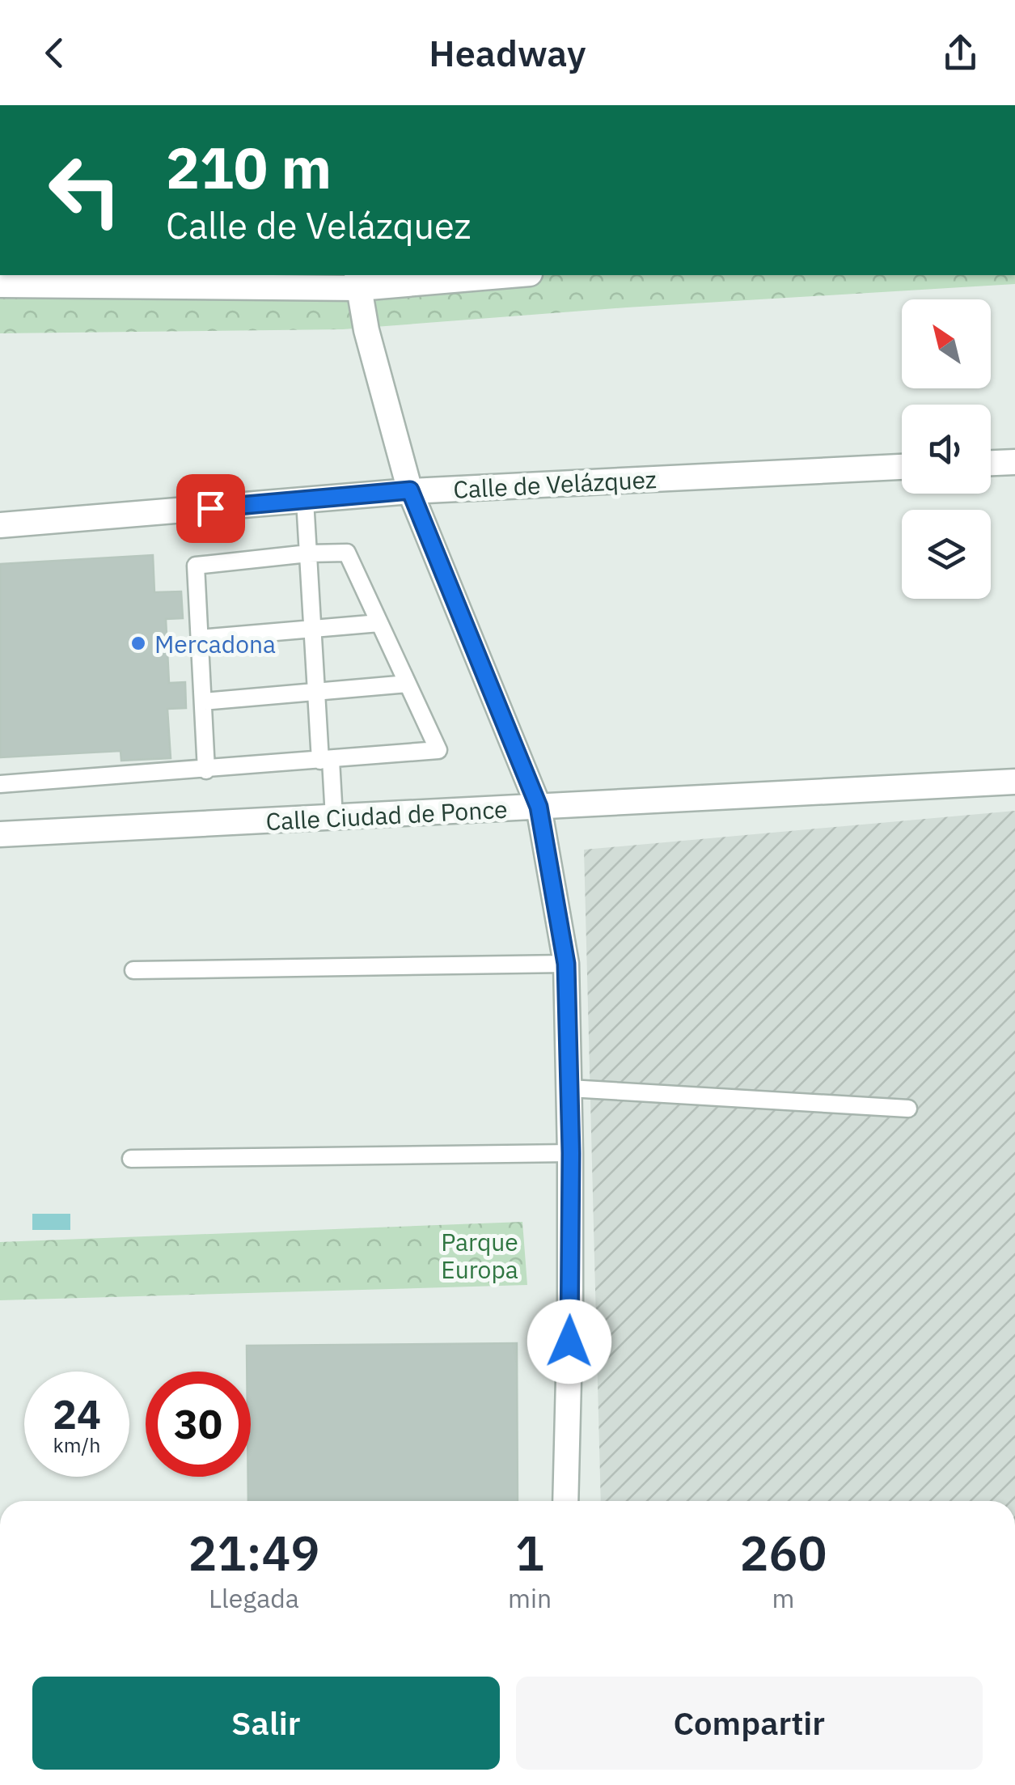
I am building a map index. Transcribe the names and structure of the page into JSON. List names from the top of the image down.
{
  "streets": {
    "street": ["Calle de Velázquez", "Calle Ciudad de Ponce"]
  },
  "parks": ["Parque Europa"],
  "places": ["Mercadona"],
  "north": "top left",
  "page": {
    "header": "Headway",
    "turn": ["210 m", "Calle de Velázquez"],
    "speed": "24 km/h",
    "limit": "30",
    "eta": [
      "21:49",
      "Llegada",
      "1",
      "min",
      "260",
      "m"
    ],
    "buttons": ["Salir", "Compartir"]
  }
}
